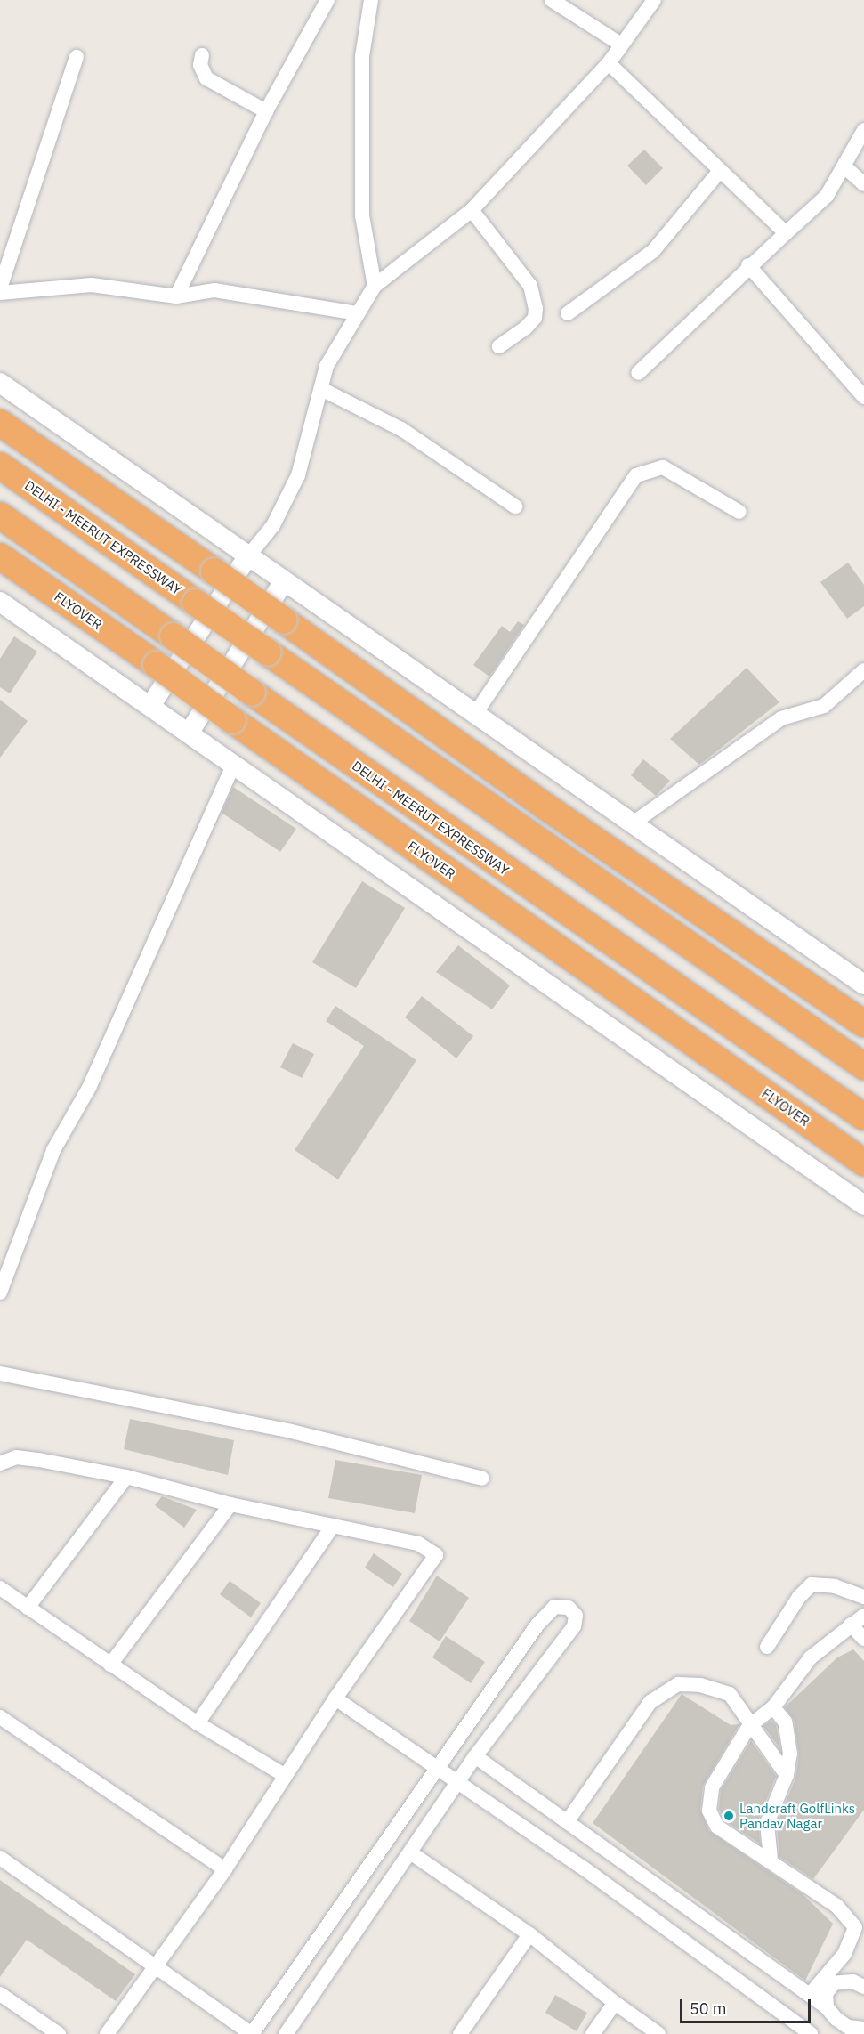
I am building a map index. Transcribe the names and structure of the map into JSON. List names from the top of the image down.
{
  "streets": {
    "highway": ["DELHI - MEERUT EXPRESSWAY", "FLYOVER"]
  },
  "places": ["Landcraft GolfLinks Pandav Nagar"],
  "scale_bar": "50 m"
}
